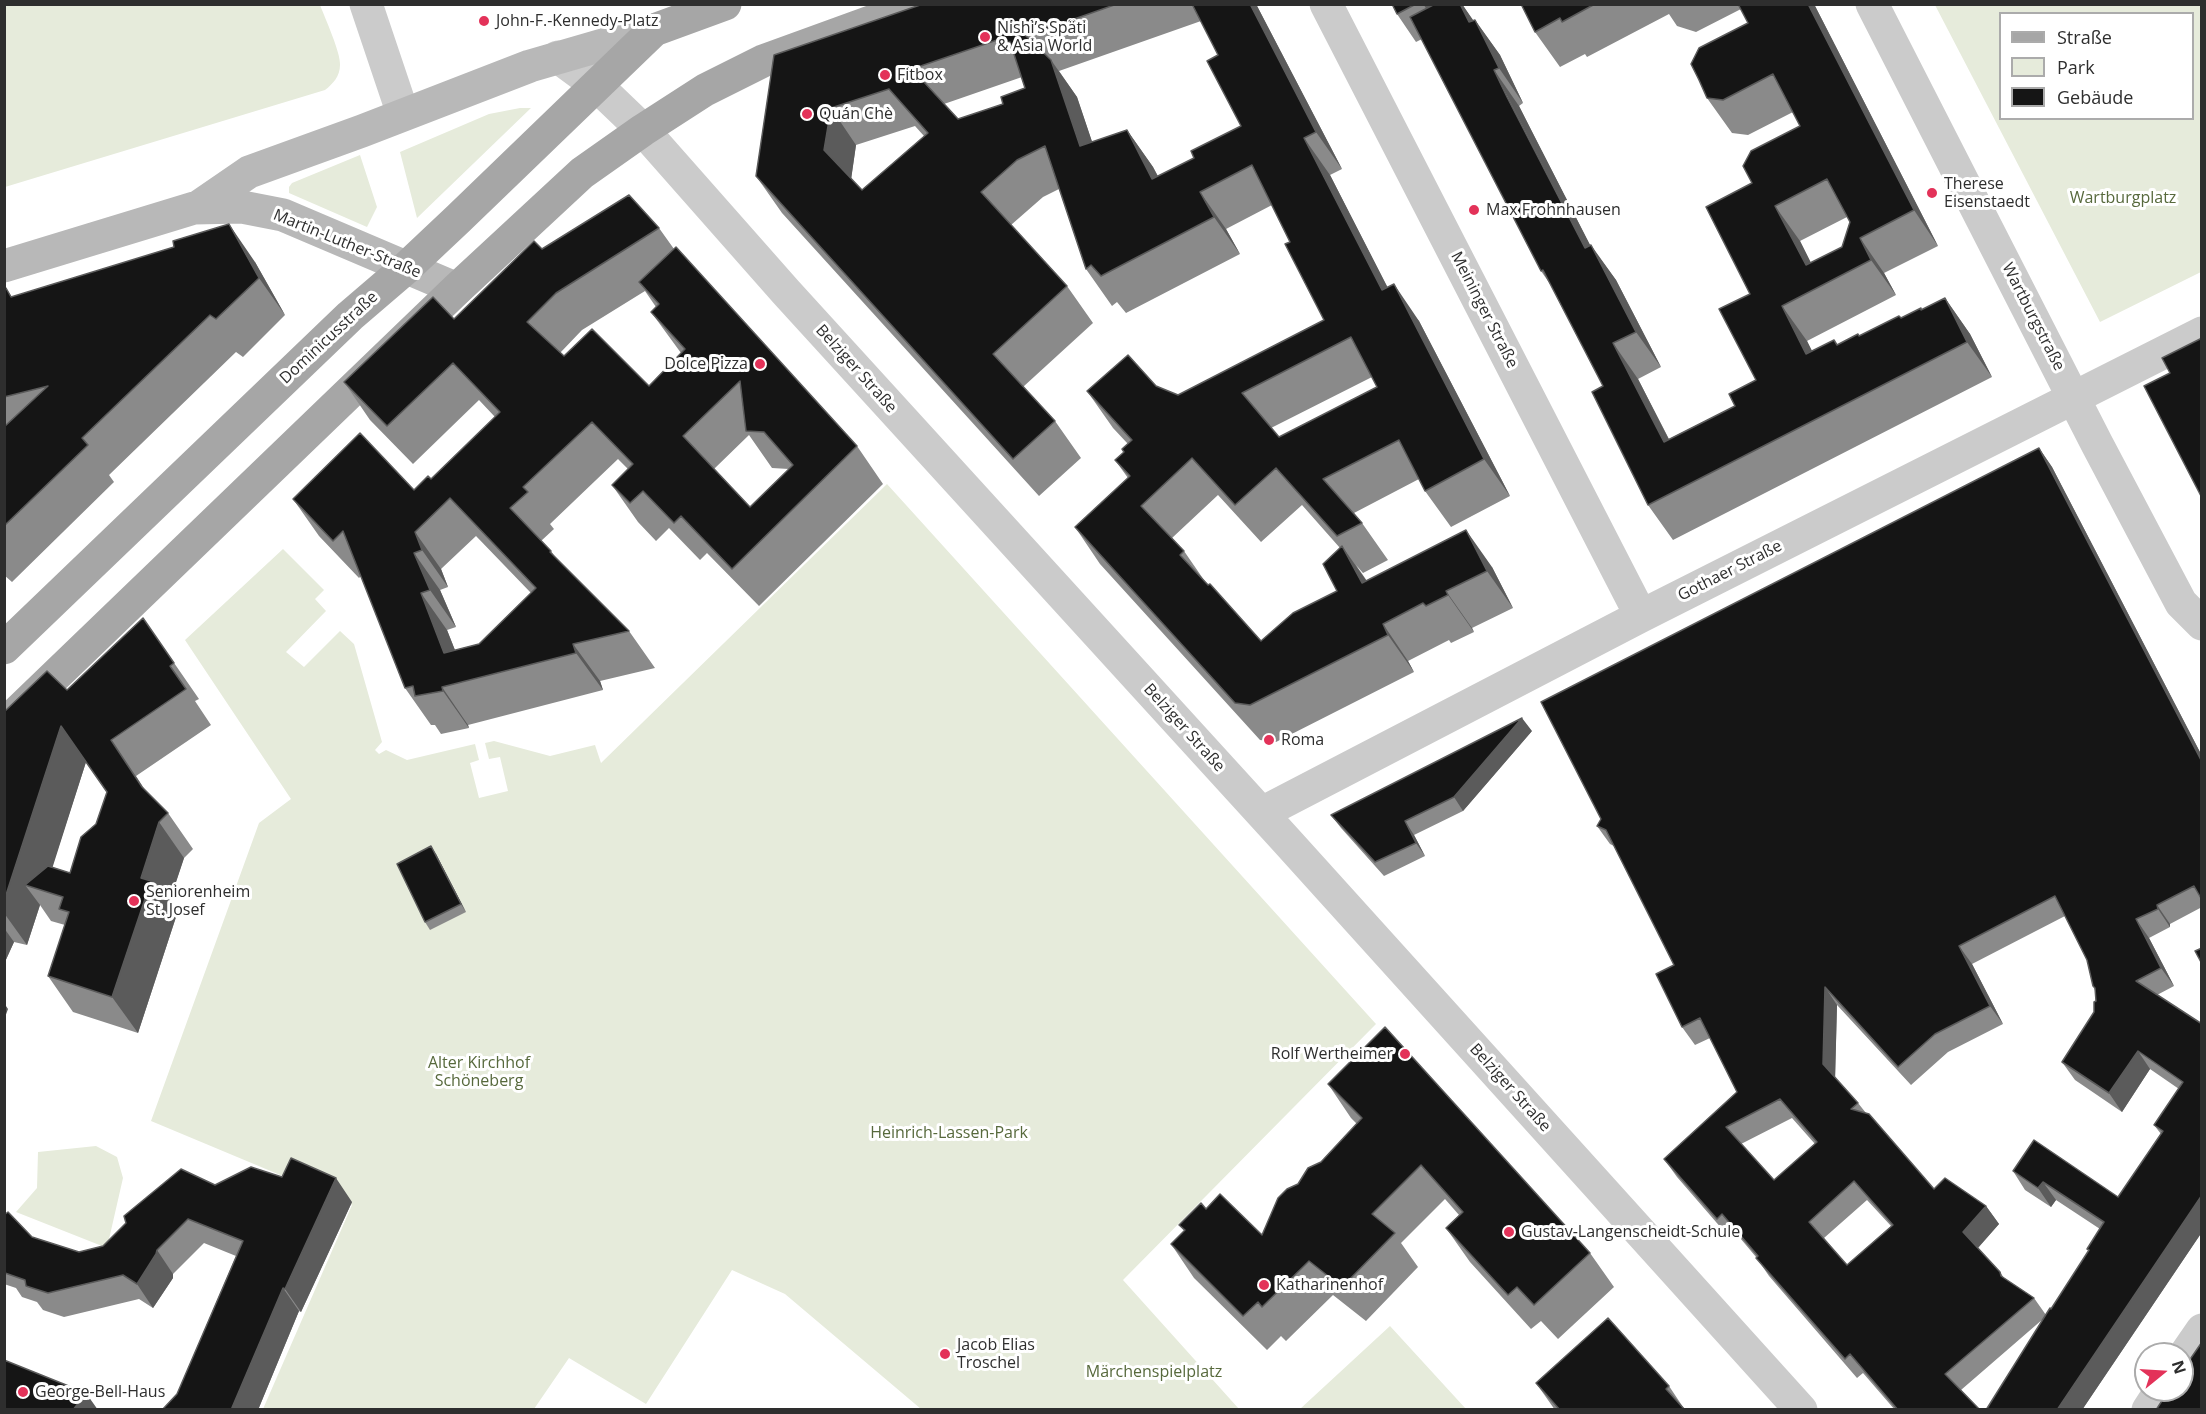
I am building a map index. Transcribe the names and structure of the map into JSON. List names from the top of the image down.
{
  "streets": {
    "main road": ["Dominicusstraße"],
    "street": [
      "Martin-Luther-Straße",
      "Meininger Straße",
      "Wartburgstraße",
      "Belziger Straße",
      "Gothaer Straße"
    ]
  },
  "crossings": [
    ["Martin-Luther-Straße", "Dominicusstraße"],
    ["Meininger Straße", "Gothaer Straße"],
    ["Wartburgstraße", "Gothaer Straße"],
    ["Dominicusstraße", "Belziger Straße"],
    ["Belziger Straße", "Gothaer Straße"]
  ],
  "parks": [
    "Wartburgplatz",
    "Alter Kirchhof Schöneberg",
    "Heinrich-Lassen-Park",
    "Märchenspielplatz"
  ],
  "places": [
    "John-F.-Kennedy-Platz",
    "Nishi’s Späti & Asia World",
    "Fitbox",
    "Quán Chè",
    "Therese Eisenstaedt",
    "Max Frohnhausen",
    "Dolce Pizza",
    "Roma",
    "Seniorenheim St. Josef",
    "Rolf Wertheimer",
    "Gustav-Langenscheidt-Schule",
    "Katharinenhof",
    "Jacob Elias Troschel",
    "George-Bell-Haus"
  ],
  "legend": ["Straße", "Park", "Gebäude"],
  "north": "right"
}
